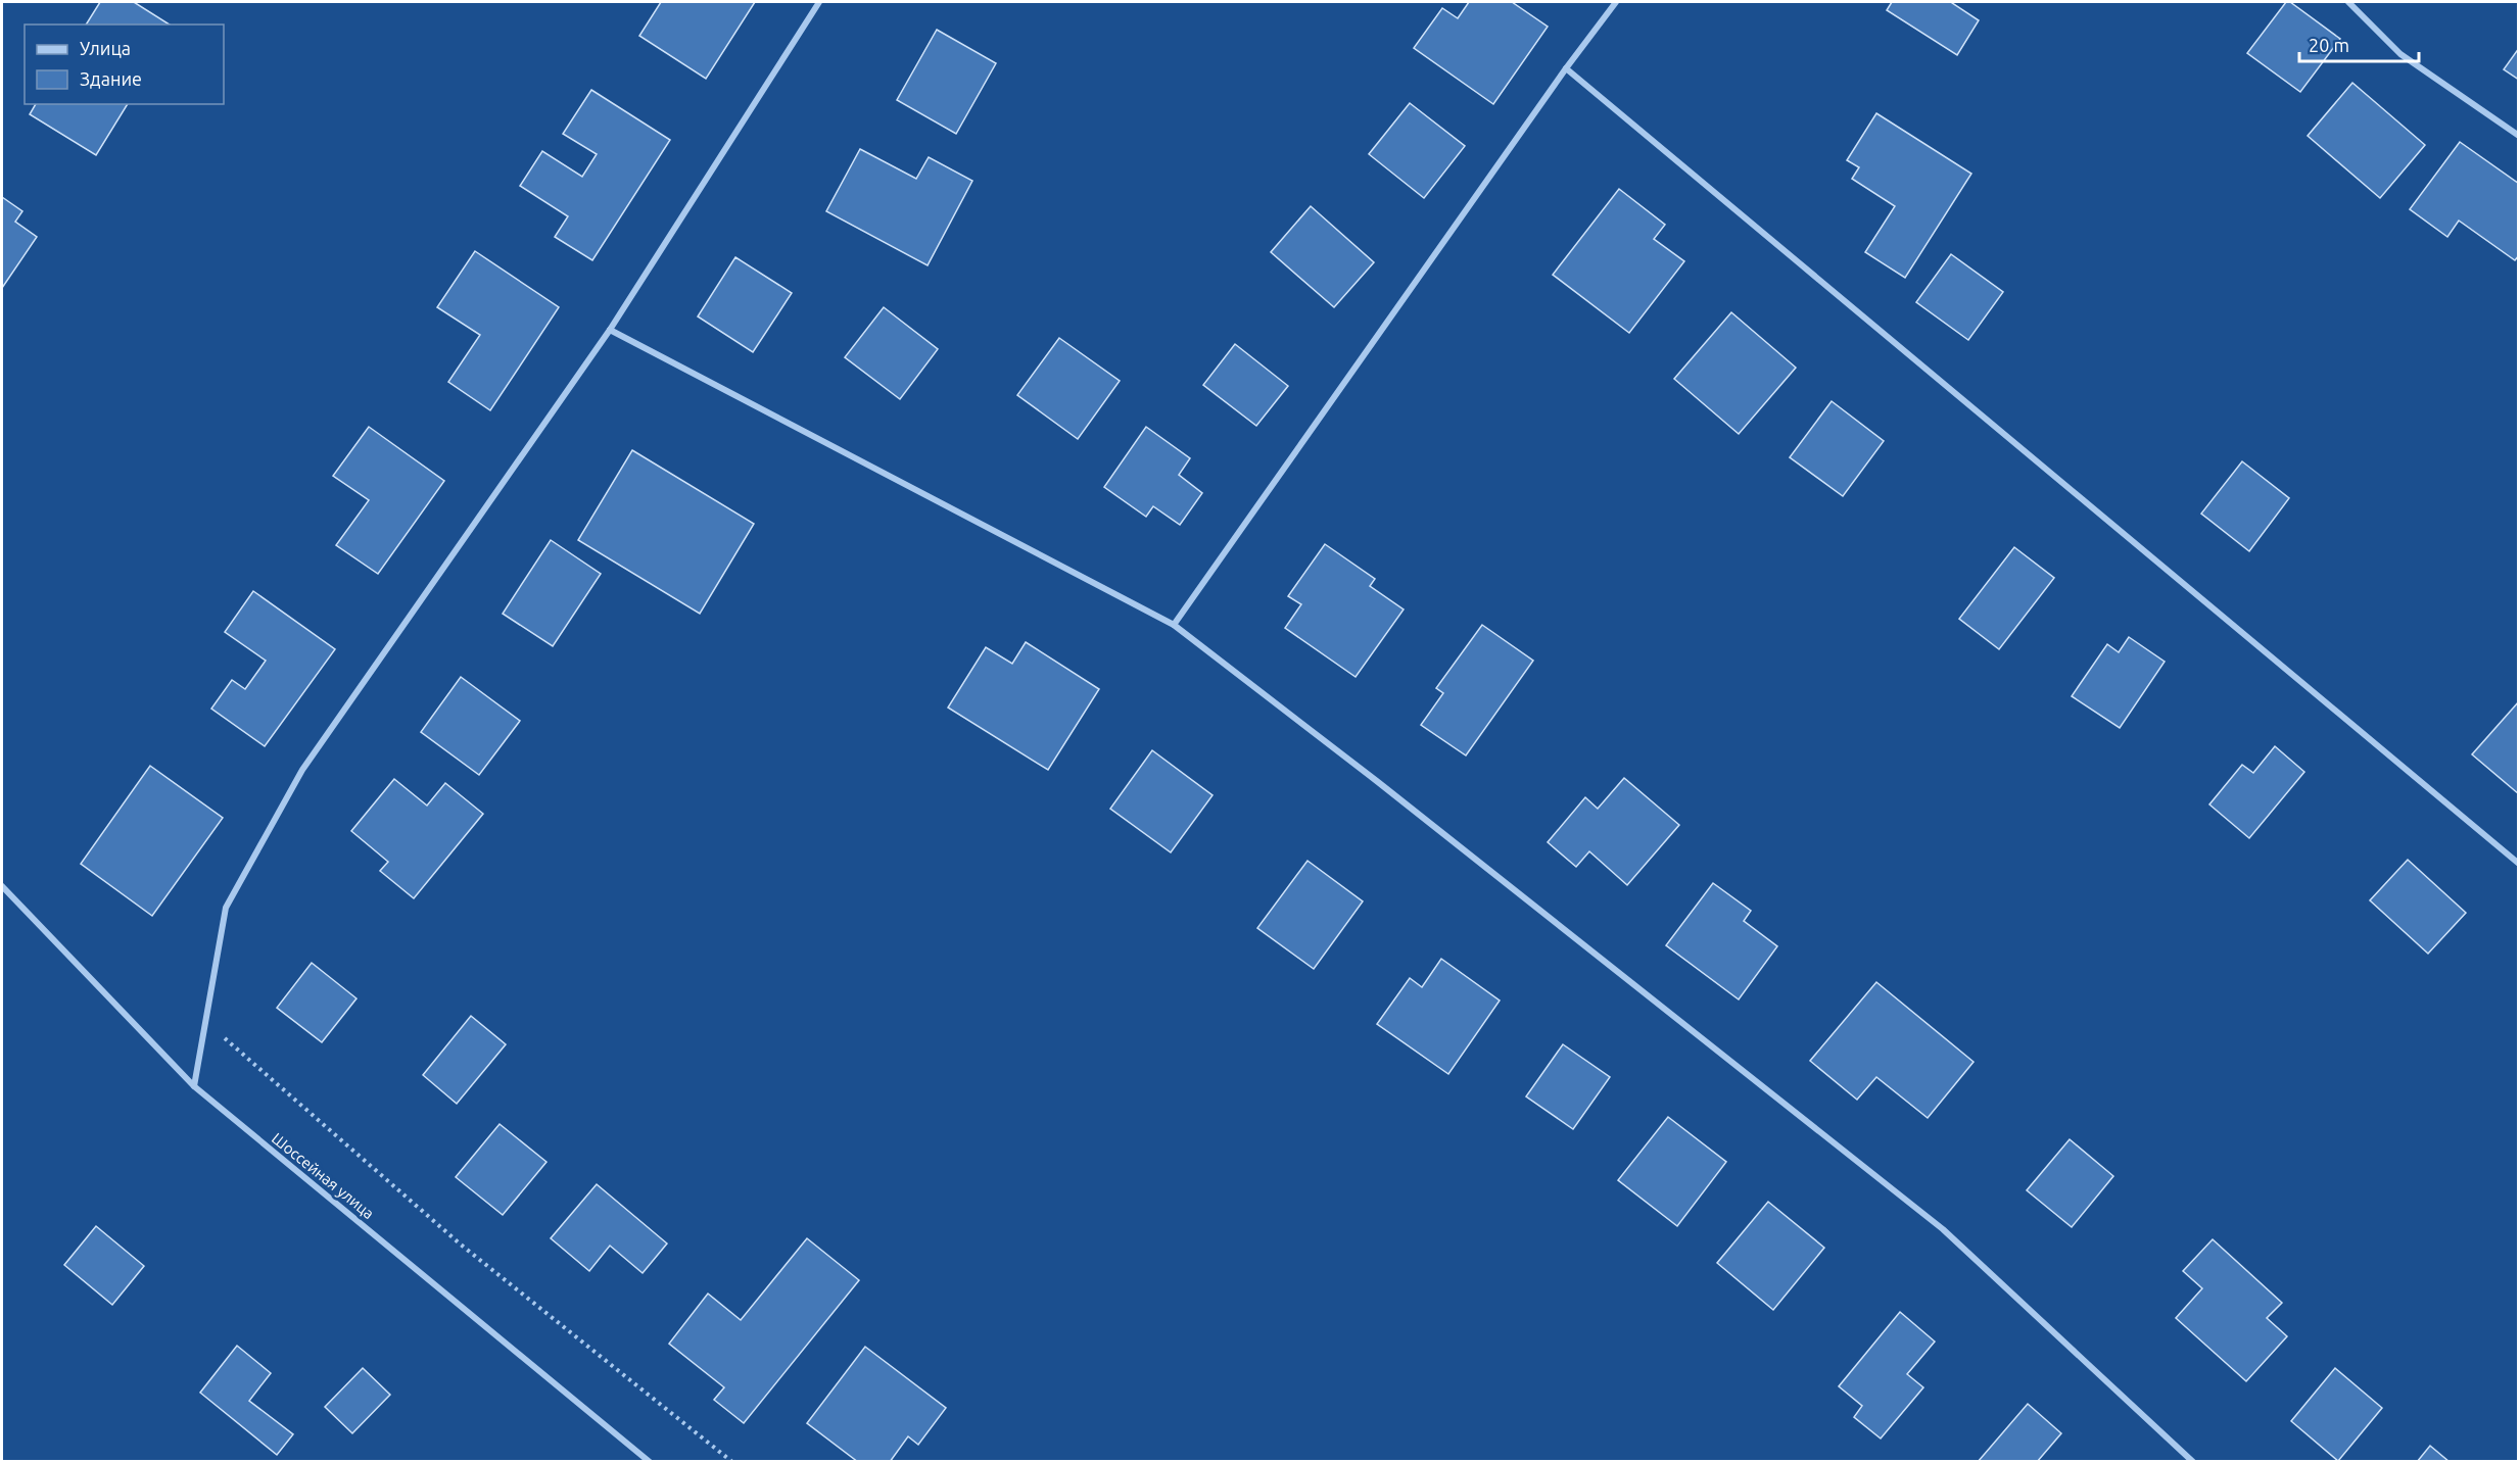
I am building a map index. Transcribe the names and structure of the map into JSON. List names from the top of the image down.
{
  "streets": {
    "street": ["Шоссейная улица"]
  },
  "legend": ["Улица", "Здание"],
  "scale_bar": "20 m"
}
